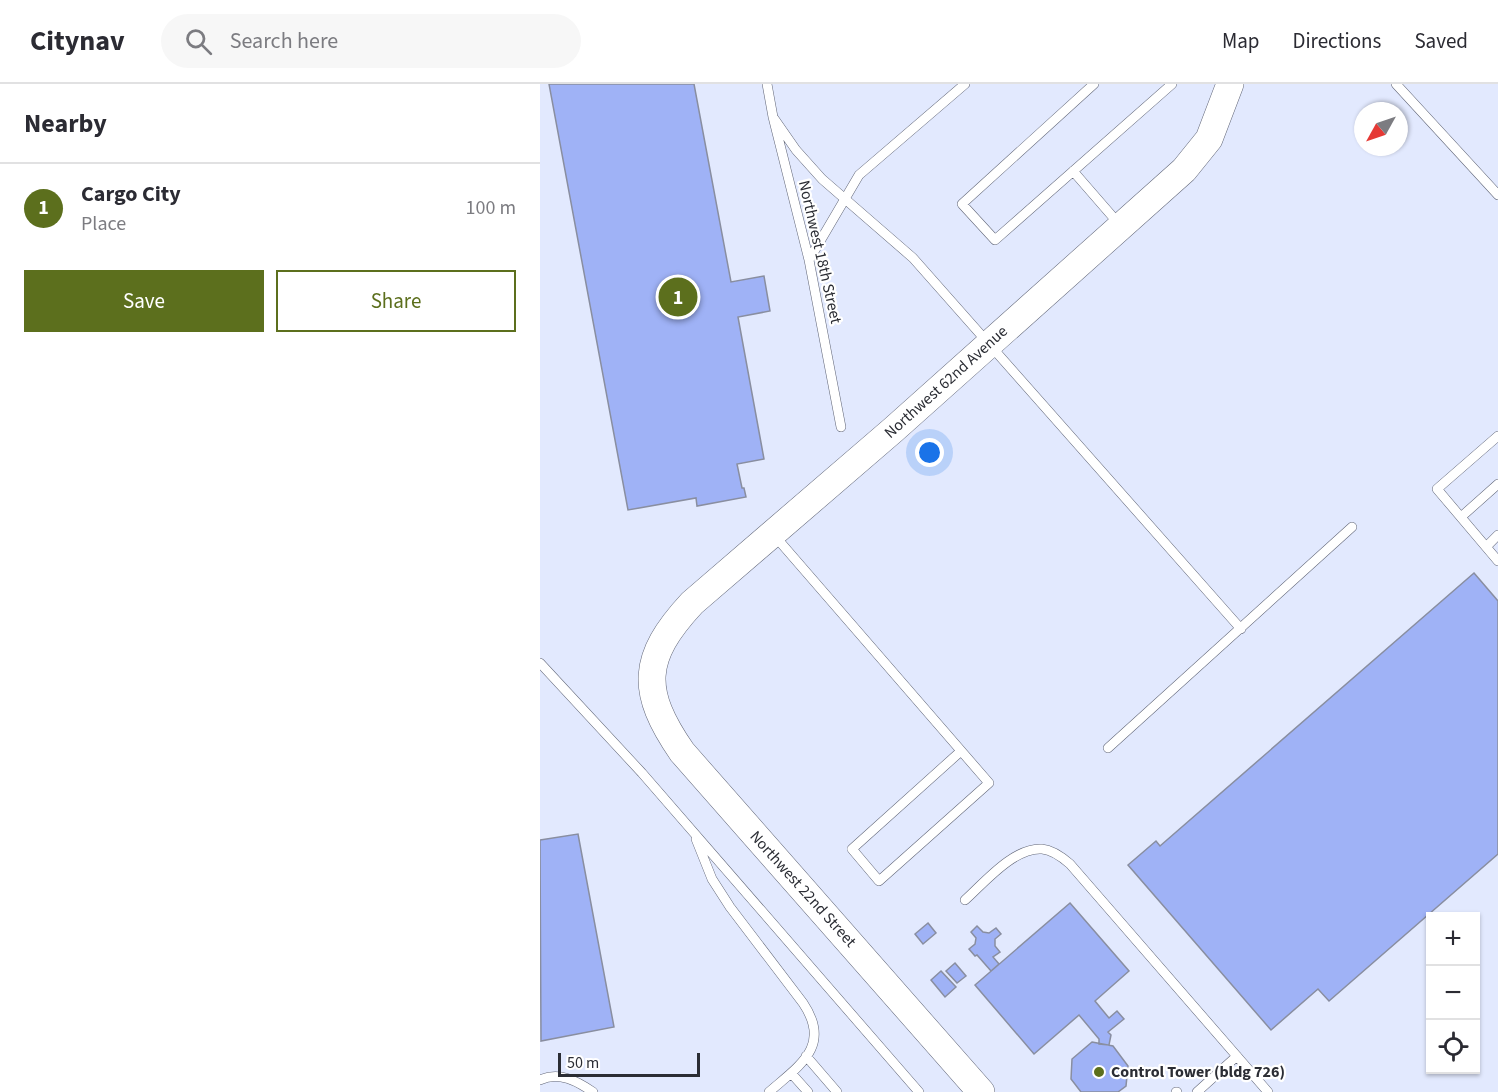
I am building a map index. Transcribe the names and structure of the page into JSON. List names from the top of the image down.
{
  "streets": {
    "street": ["Northwest 62nd Avenue", "Northwest 22nd Street"],
    "lane": ["Northwest 18th Street"]
  },
  "crossings": [
    ["Northwest 62nd Avenue", "Northwest 22nd Street"]
  ],
  "places": ["Control Tower (bldg 726)"],
  "scale_bar": "50 m",
  "north": "bottom left",
  "page": {
    "header": "Citynav",
    "search": "Search here",
    "nav": ["Map", "Directions", "Saved"],
    "heading": "Nearby",
    "list": [
      {
        "mark": "1",
        "name": "Cargo City",
        "note": "Place",
        "value": "100 m"
      }
    ],
    "buttons": ["Save", "Share"],
    "pins": "1",
    "map_buttons": ["+", "−"],
    "scale": "50 m"
  }
}
